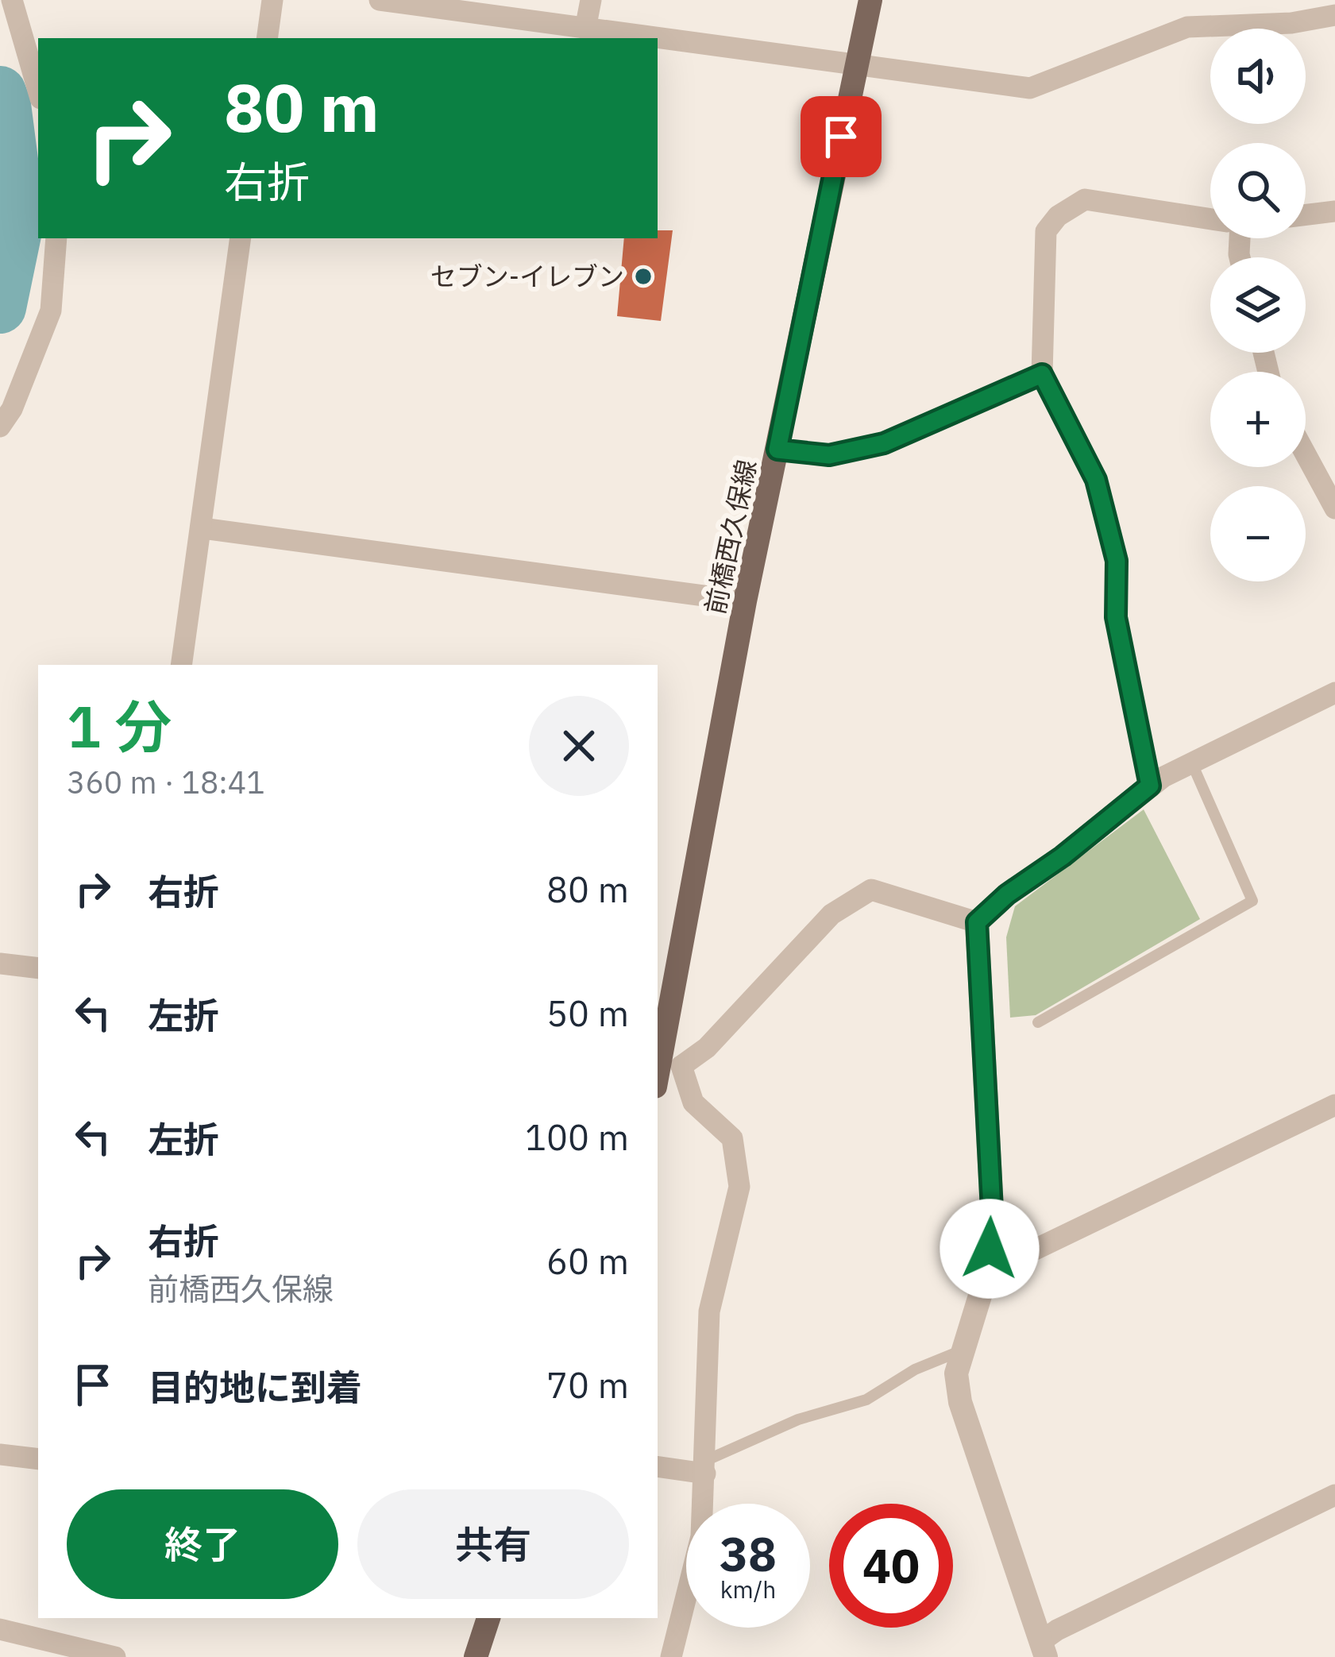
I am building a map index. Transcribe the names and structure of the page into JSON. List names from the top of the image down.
{
  "streets": {
    "main road": ["前橋西久保線"]
  },
  "places": ["セブン-イレブン"],
  "page": {
    "map_buttons": ["+", "−"],
    "turn": ["80 m", "右折"],
    "heading": ["1 分", "360 m · 18:41"],
    "list": [
      {
        "name": "右折",
        "value": "80 m"
      },
      {
        "name": "左折",
        "value": "50 m"
      },
      {
        "name": "左折",
        "value": "100 m"
      },
      {
        "name": "右折",
        "note": "前橋西久保線",
        "value": "60 m"
      },
      {
        "name": "目的地に到着",
        "value": "70 m"
      }
    ],
    "buttons": ["終了", "共有"],
    "speed": "38 km/h",
    "limit": "40"
  }
}
